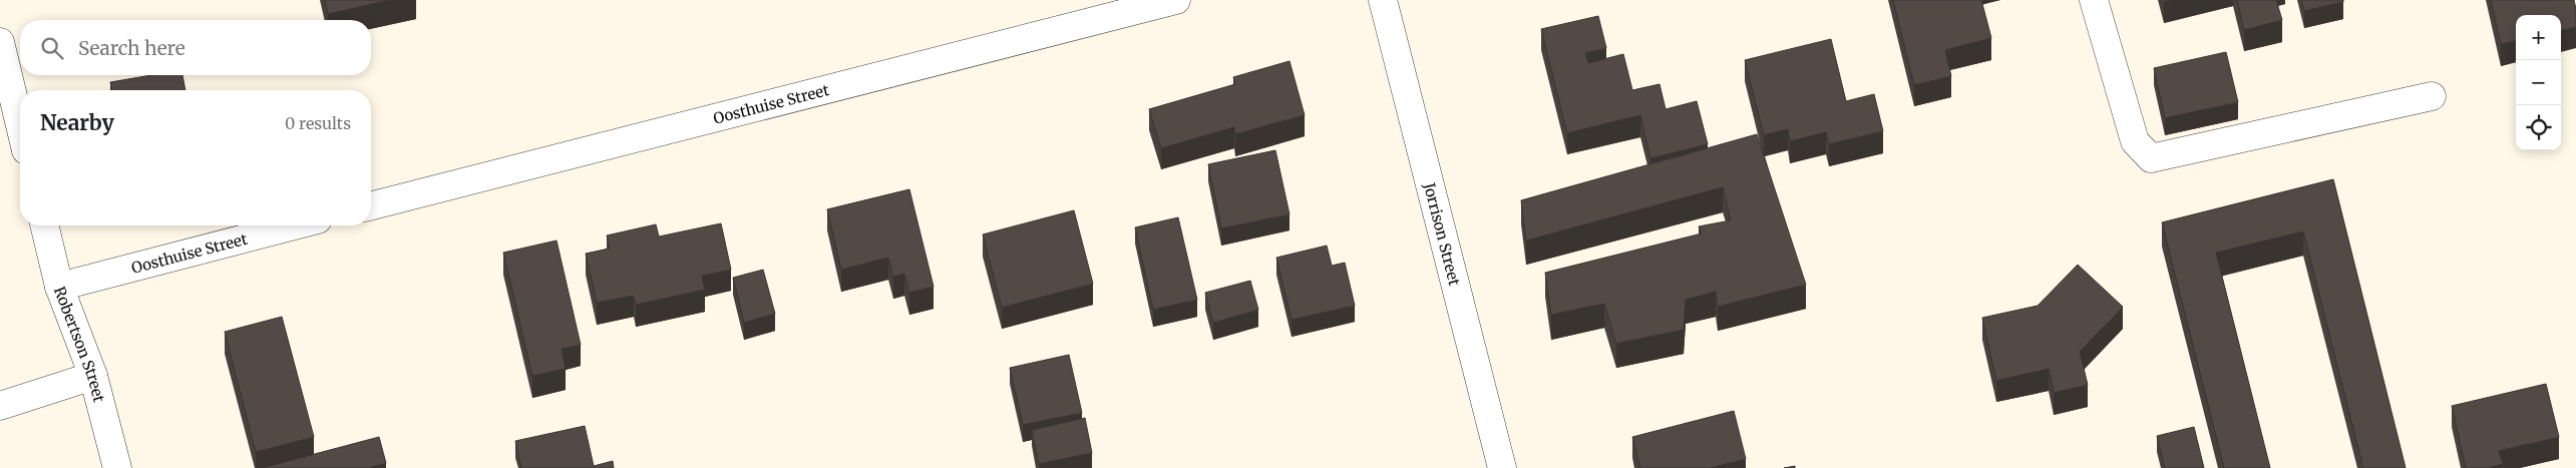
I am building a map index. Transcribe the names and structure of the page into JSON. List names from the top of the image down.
{
  "streets": {
    "street": ["Oosthuise Street", "Jorrison Street", "Robertson Street"]
  },
  "crossings": [
    ["Oosthuise Street", "Robertson Street"]
  ],
  "page": {
    "map_buttons": ["+", "−"],
    "search": "Search here",
    "heading": ["Nearby", "0 results"]
  }
}
